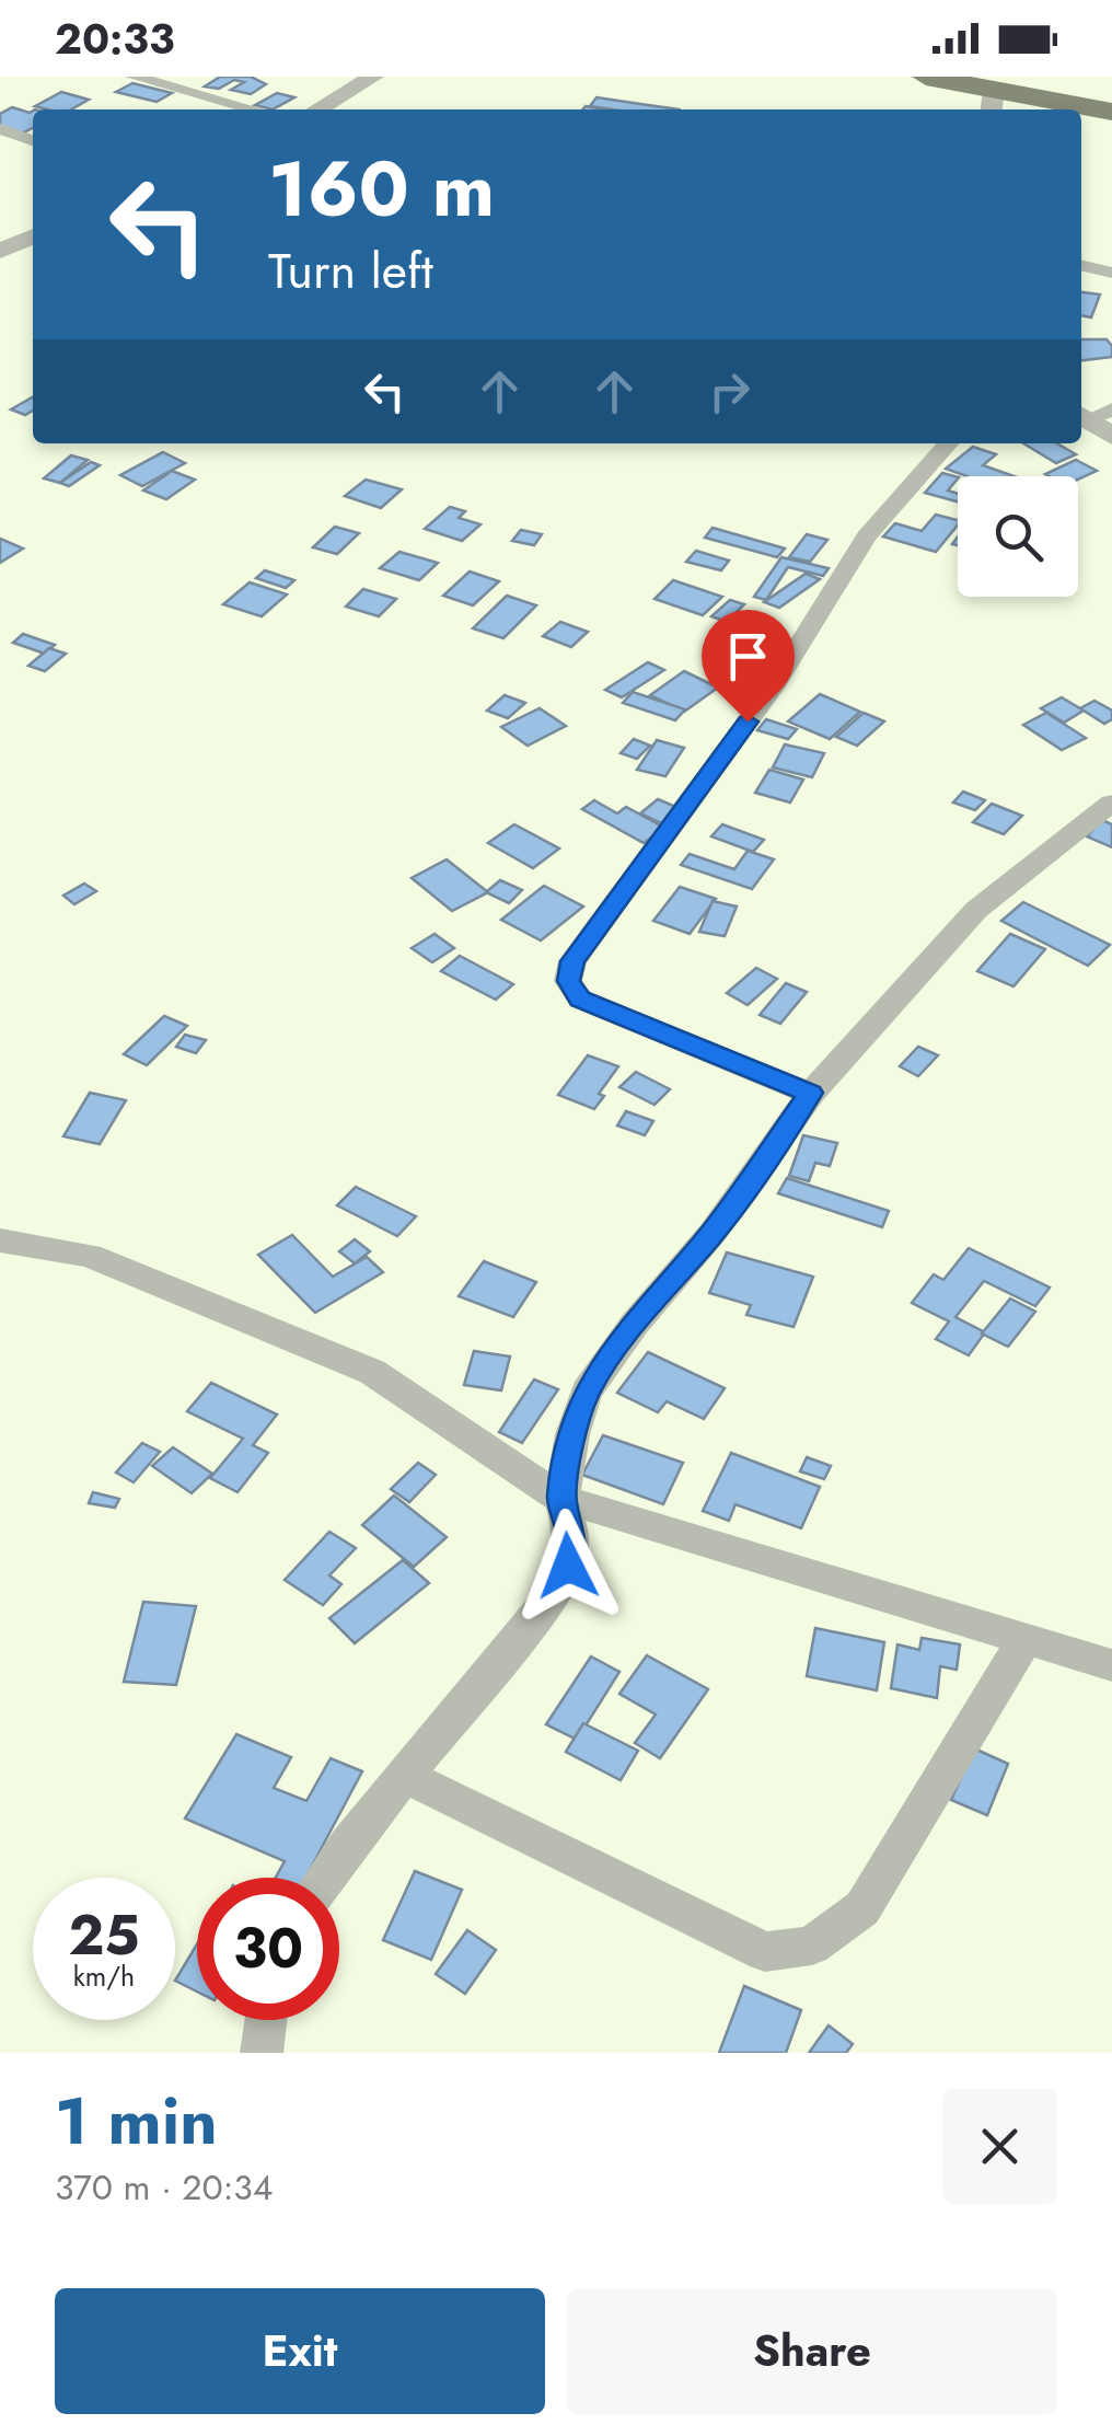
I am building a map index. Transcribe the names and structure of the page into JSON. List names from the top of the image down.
{
  "page": {
    "status": "20:33",
    "turn": ["160 m", "Turn left"],
    "speed": "25 km/h",
    "limit": "30",
    "heading": ["1 min", "370 m · 20:34"],
    "buttons": ["Exit", "Share"]
  }
}
